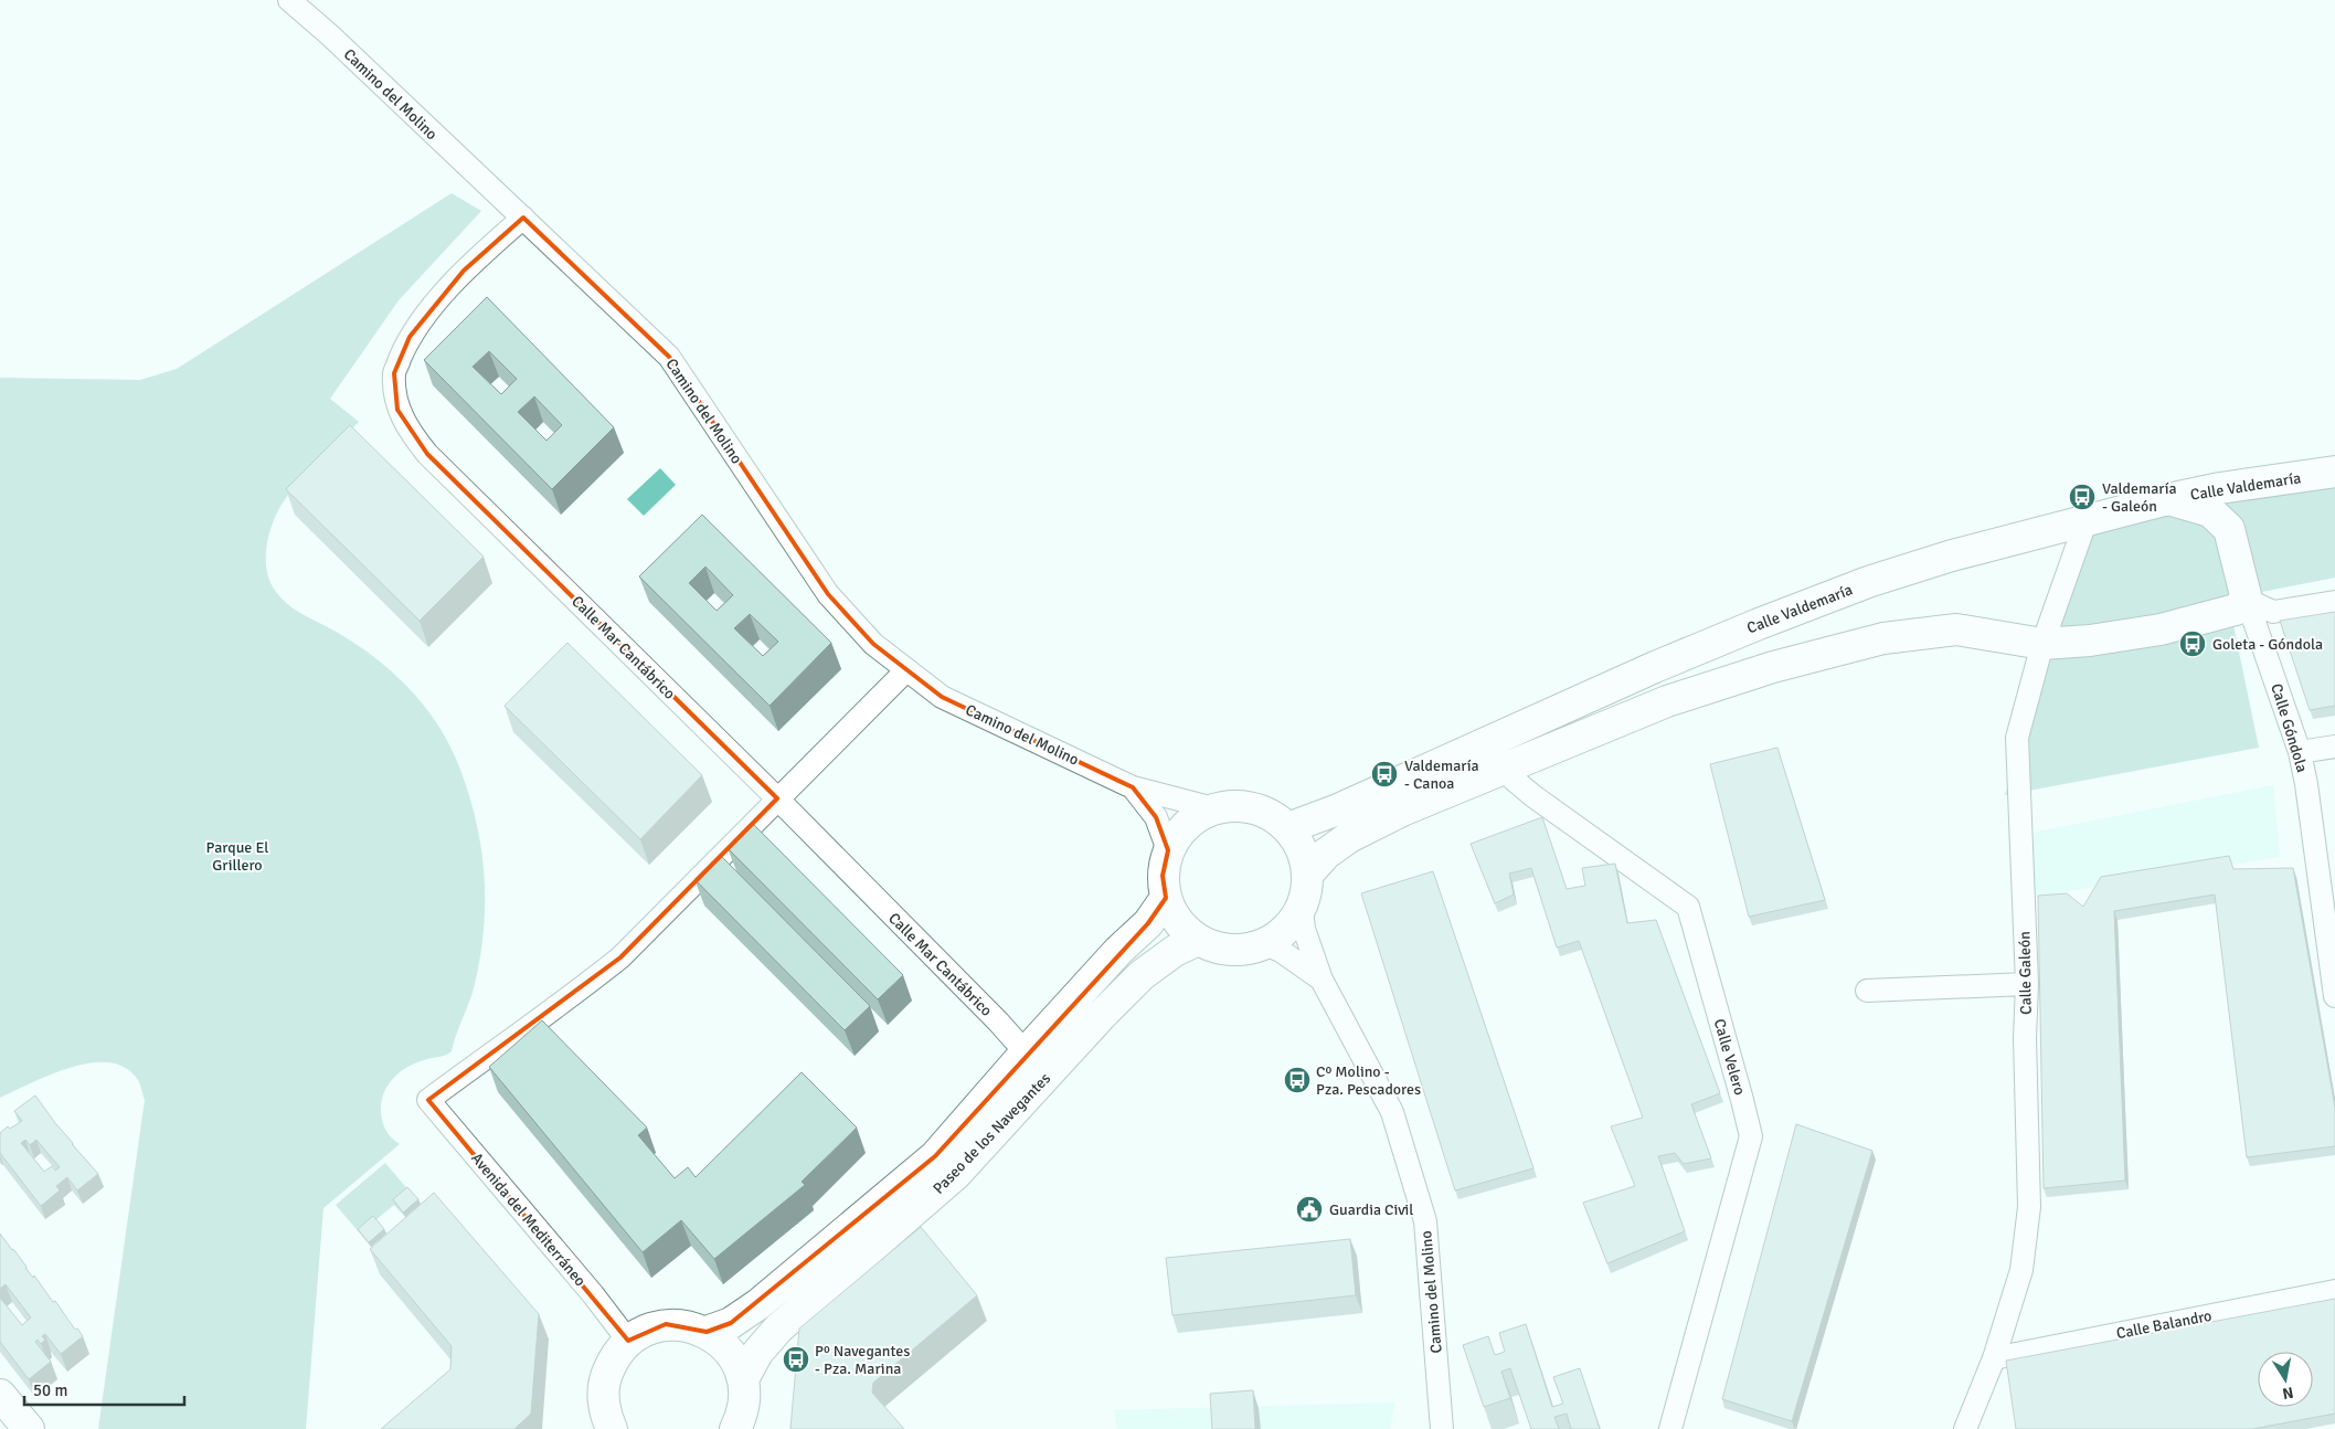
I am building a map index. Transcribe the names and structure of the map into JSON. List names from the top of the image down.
{
  "streets": {
    "main road": ["Calle Valdemaría", "Calle Góndola", "Paseo de los Navegantes"],
    "street": [
      "Camino del Molino",
      "Calle Mar Cantábrico",
      "Calle Galeón",
      "Calle Velero",
      "Avenida del Mediterráneo",
      "Calle Balandro"
    ]
  },
  "crossings": [
    ["Camino del Molino", "Calle Valdemaría"],
    ["Camino del Molino", "Calle Mar Cantábrico"],
    ["Camino del Molino", "Paseo de los Navegantes"],
    ["Calle Valdemaría", "Calle Galeón"],
    ["Calle Valdemaría", "Paseo de los Navegantes"],
    ["Calle Mar Cantábrico", "Paseo de los Navegantes"],
    ["Calle Mar Cantábrico", "Avenida del Mediterráneo"],
    ["Calle Galeón", "Calle Balandro"]
  ],
  "parks": ["Parque El Grillero"],
  "places": {
    "bus stop": [
      "Valdemaría - Galeón",
      "Goleta - Góndola",
      "Valdemaría - Canoa",
      "Cº Molino - Pza. Pescadores",
      "Pº Navegantes - Pza. Marina"
    ],
    "public building": ["Guardia Civil"]
  },
  "scale_bar": "50 m",
  "north": "bottom"
}
